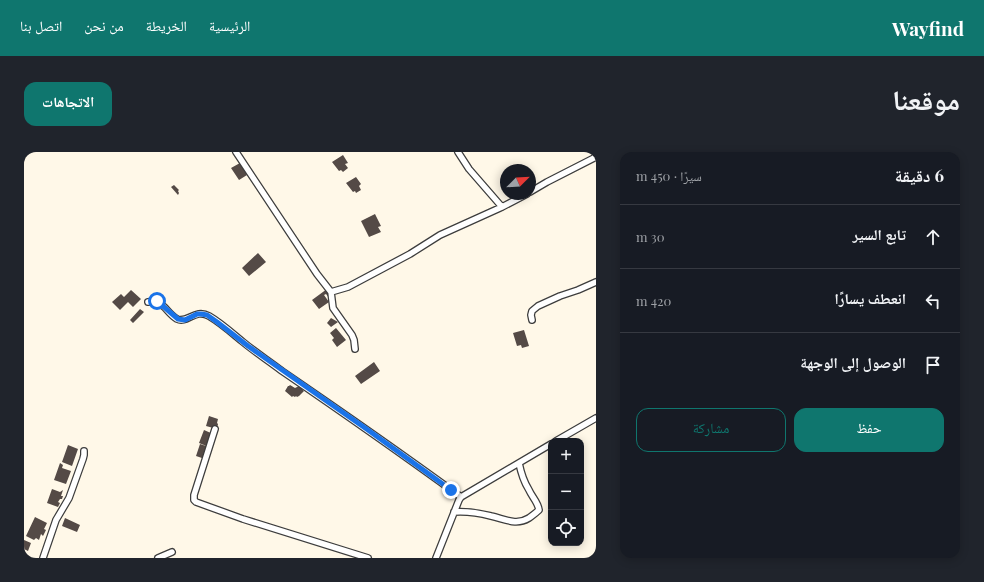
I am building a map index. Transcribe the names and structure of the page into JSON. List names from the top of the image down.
{
  "north": "top right",
  "page": {
    "header": "Wayfind",
    "nav": [
      "الرئيسية",
      "الخريطة",
      "من نحن",
      "اتصل بنا"
    ],
    "title": "موقعنا",
    "buttons": [
      "الاتجاهات",
      ["حفظ", "مشاركة"]
    ],
    "heading": ["6 دقيقة", "سيرًا · 450 m"],
    "list": [
      ["تابع السير", "30 m"],
      ["انعطف يسارًا", "420 m"],
      "الوصول إلى الوجهة"
    ],
    "map_buttons": ["+", "−"]
  }
}
